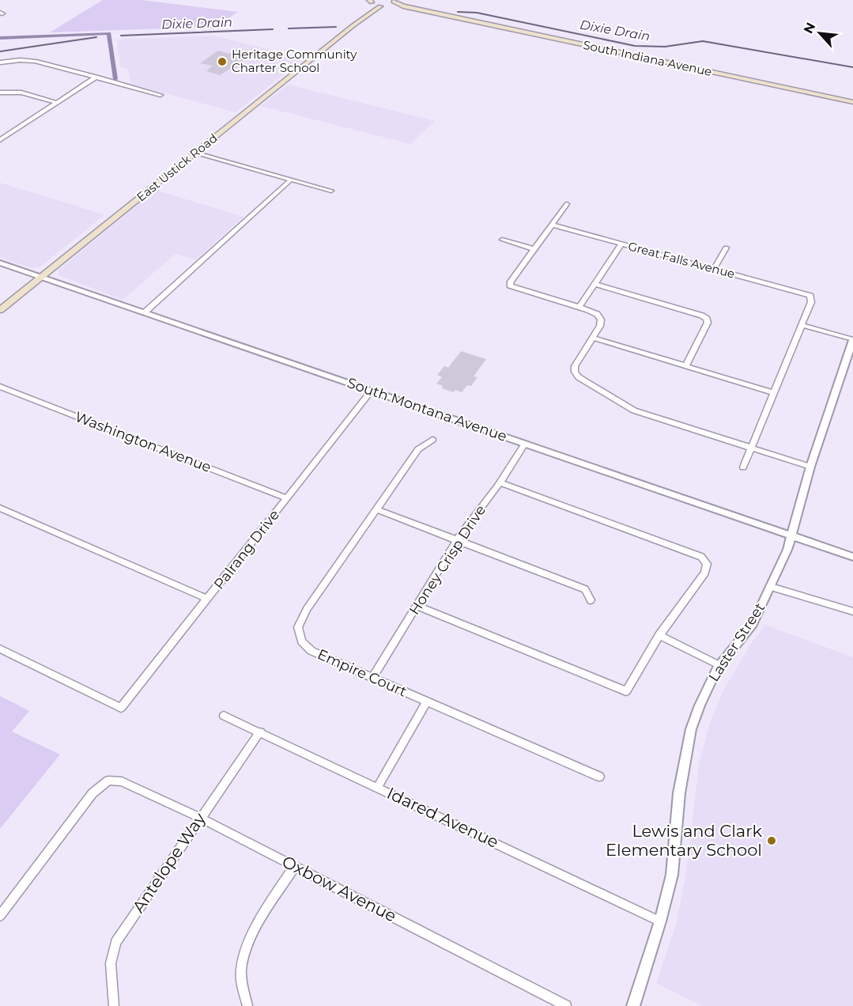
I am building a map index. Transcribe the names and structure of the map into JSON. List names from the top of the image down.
{
  "streets": {
    "main road": ["South Indiana Avenue", "East Ustick Road"],
    "street": [
      "Great Falls Avenue",
      "South Montana Avenue",
      "Washington Avenue",
      "Palrang Drive",
      "Honey Crisp Drive",
      "Laster Street",
      "Empire Court",
      "Idared Avenue",
      "Antelope Way",
      "Oxbow Avenue"
    ]
  },
  "crossings": [
    ["South Indiana Avenue", "East Ustick Road"],
    ["East Ustick Road", "South Montana Avenue"],
    ["South Montana Avenue", "Palrang Drive"],
    ["South Montana Avenue", "Honey Crisp Drive"],
    ["South Montana Avenue", "Laster Street"],
    ["Washington Avenue", "Palrang Drive"],
    ["Honey Crisp Drive", "Empire Court"],
    ["Laster Street", "Idared Avenue"],
    ["Idared Avenue", "Antelope Way"],
    ["Antelope Way", "Oxbow Avenue"]
  ],
  "water": ["Dixie Drain"],
  "places": ["Heritage Community Charter School", "Lewis and Clark Elementary School"],
  "north": "top left"
}
